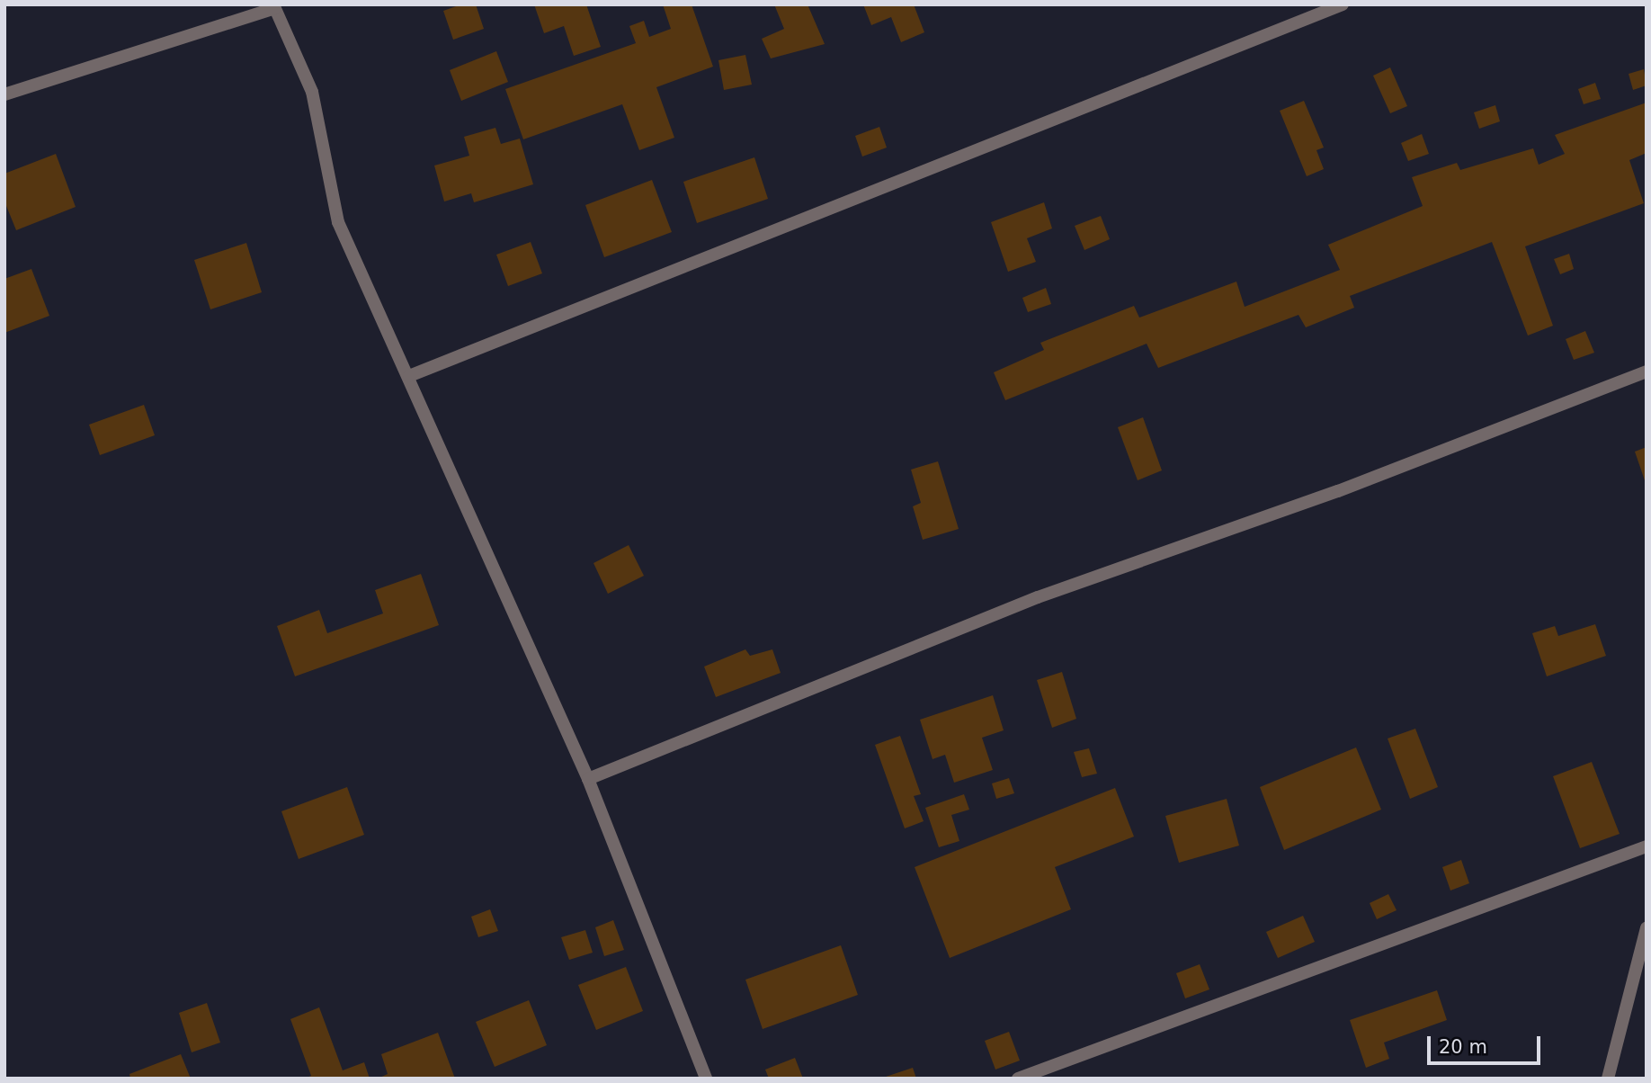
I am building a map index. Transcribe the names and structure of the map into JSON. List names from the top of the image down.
{
  "scale_bar": "20 m"
}
